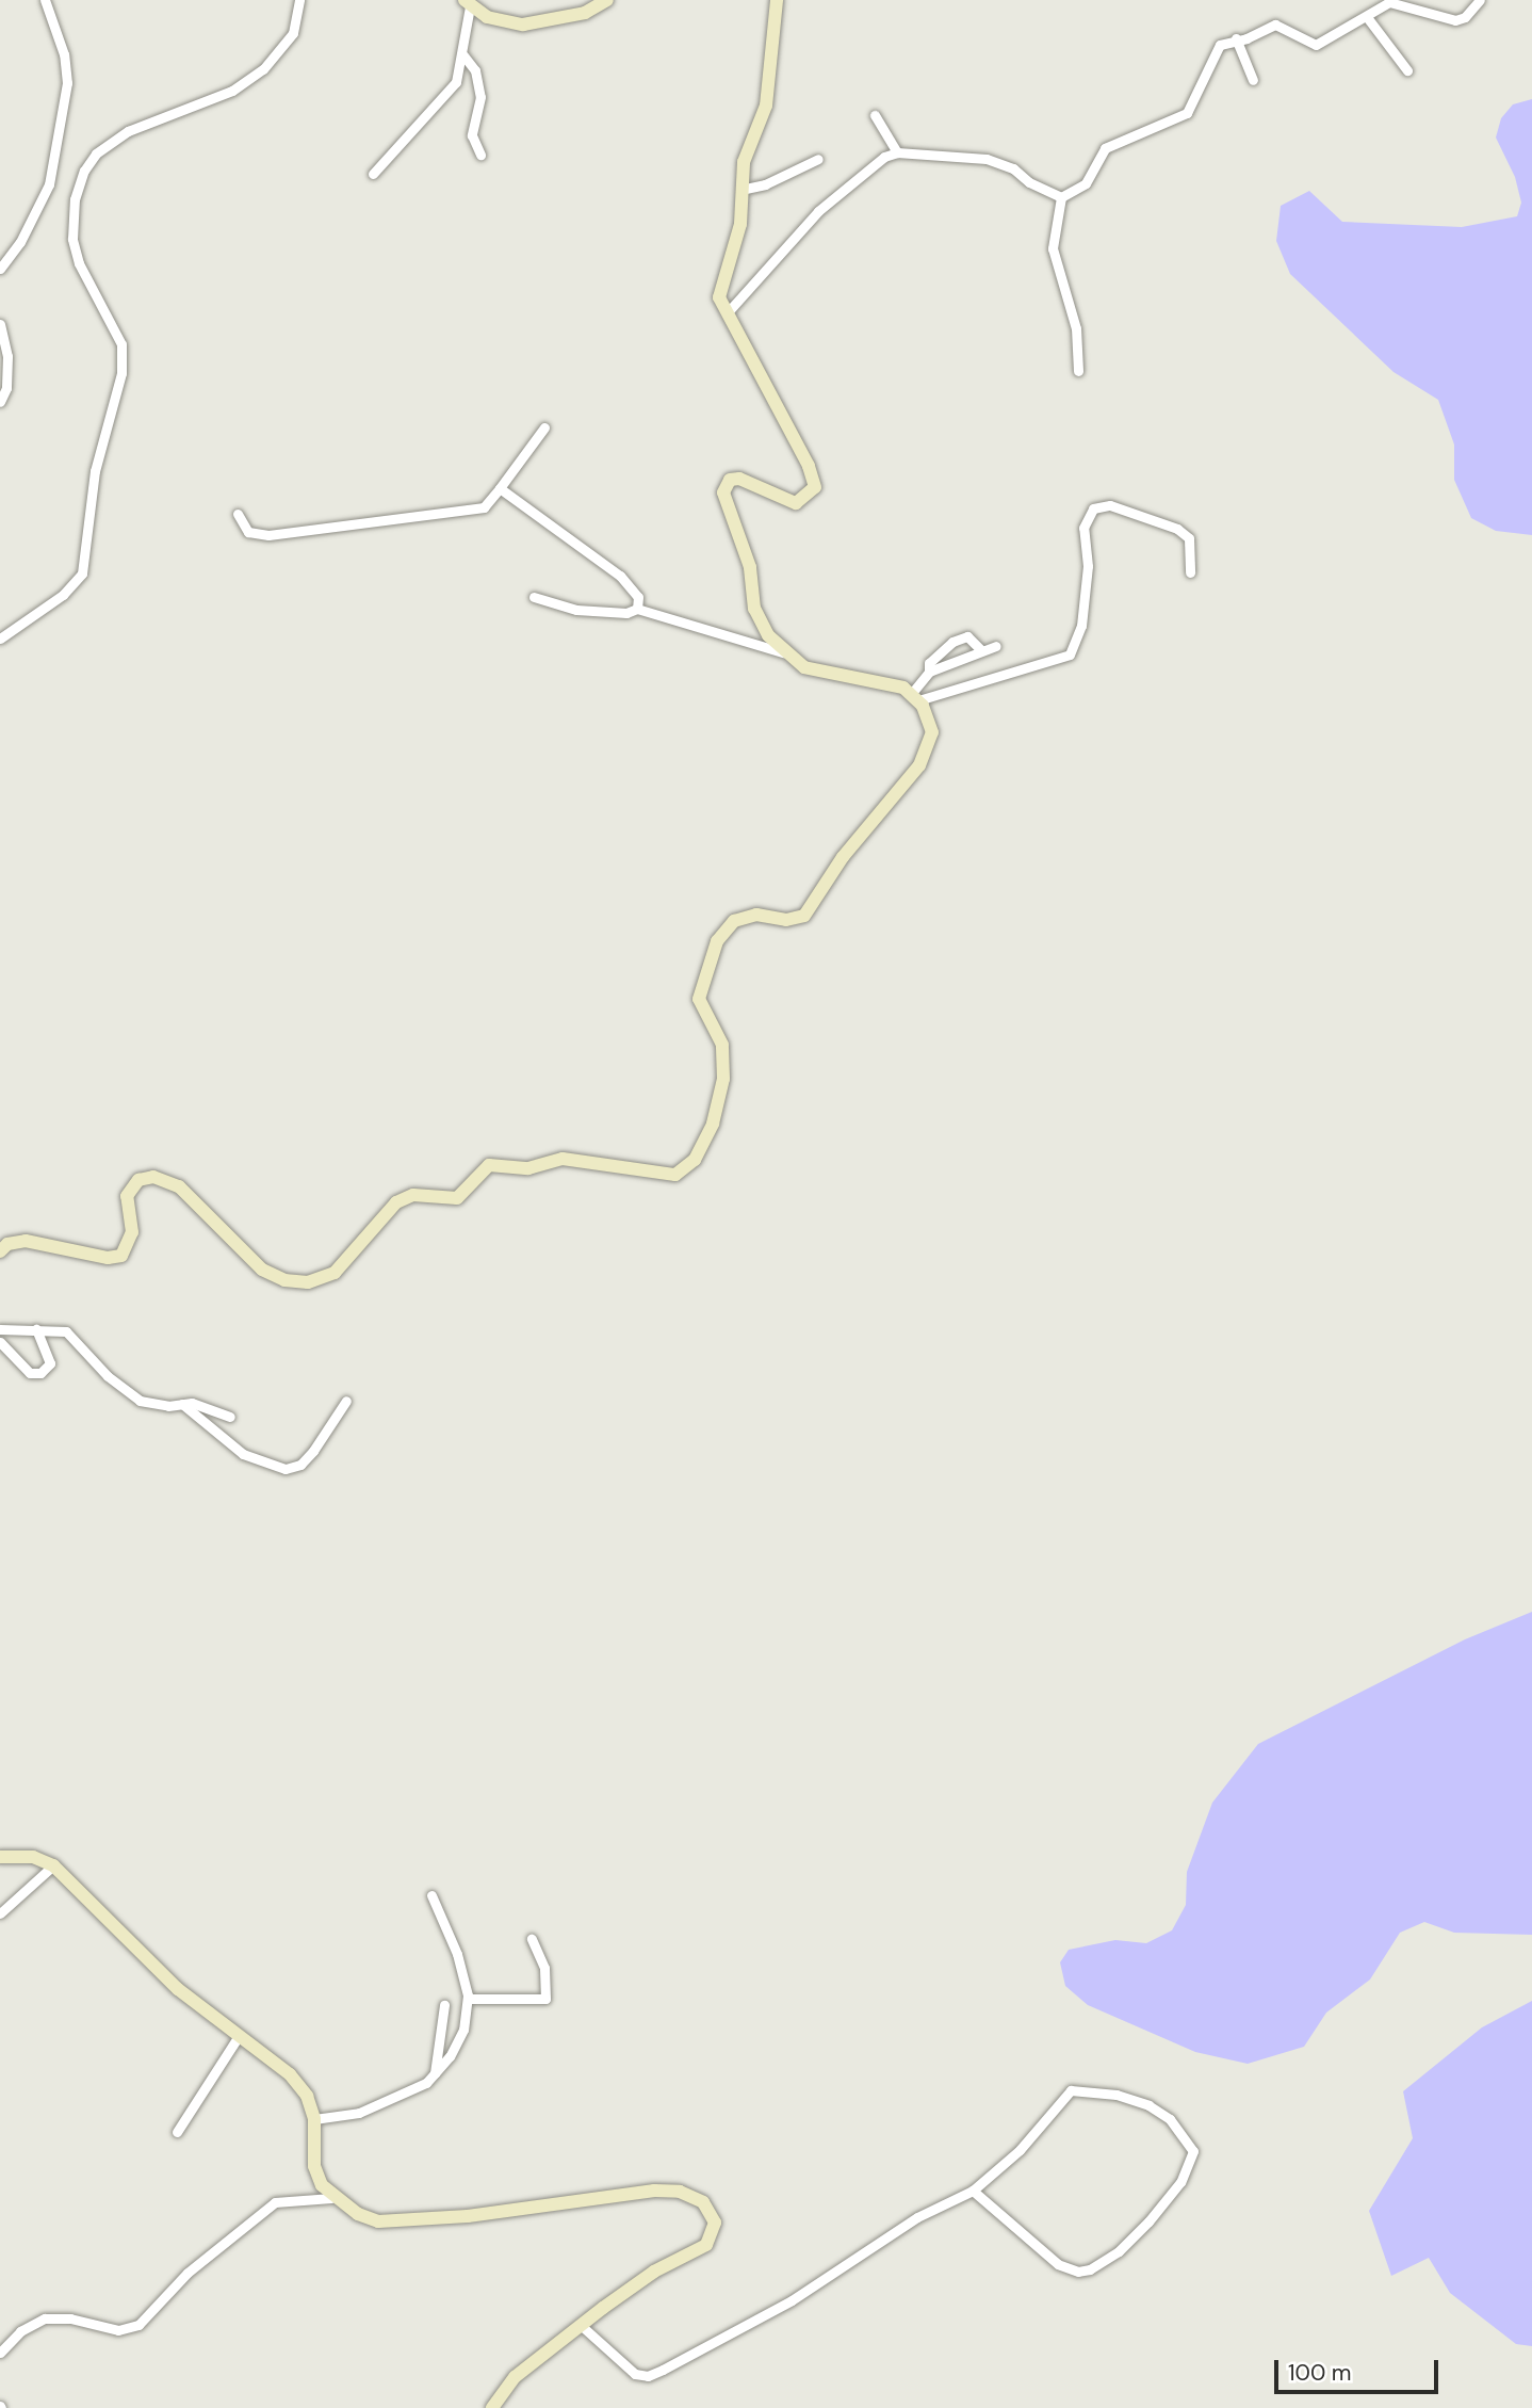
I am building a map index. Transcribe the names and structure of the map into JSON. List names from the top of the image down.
{
  "scale_bar": "100 m"
}
